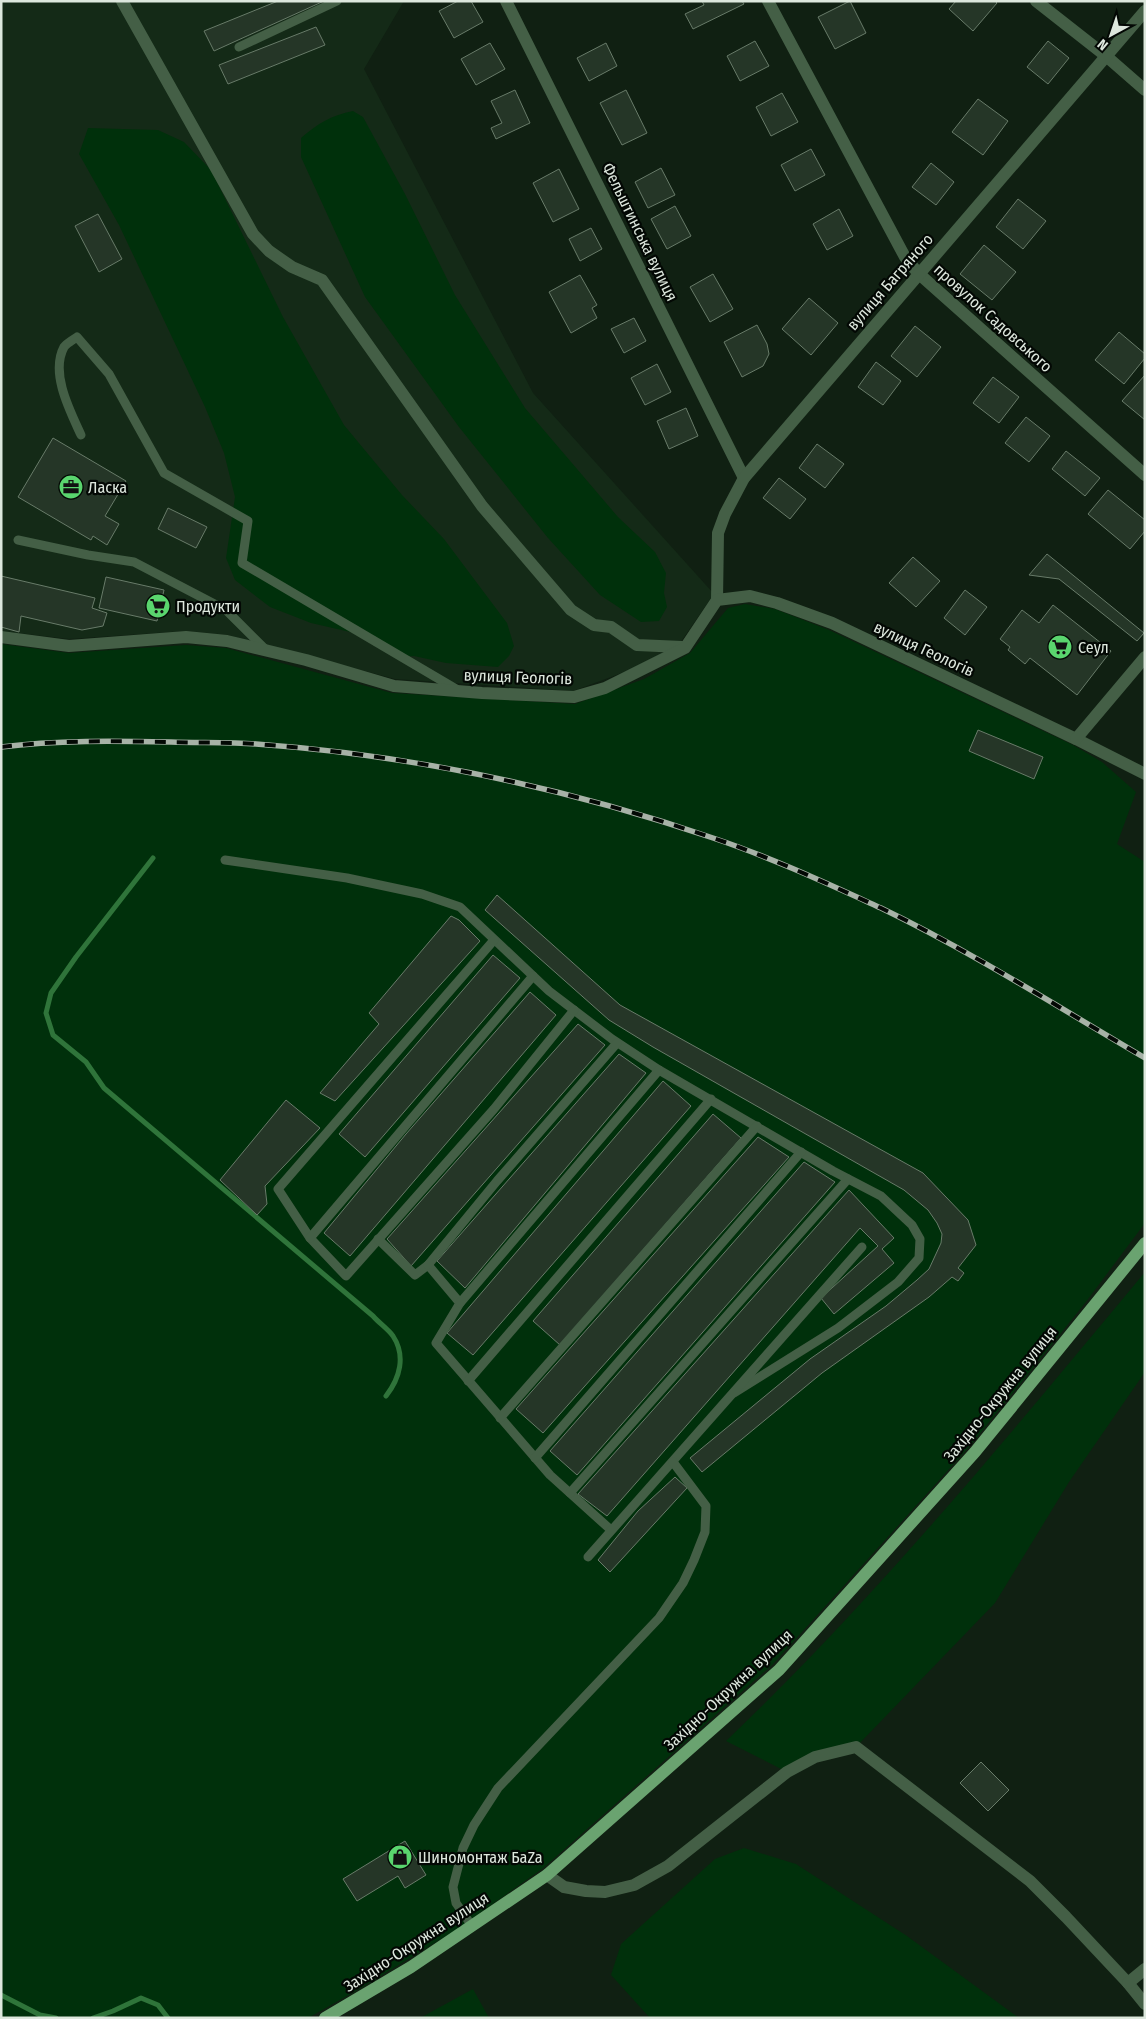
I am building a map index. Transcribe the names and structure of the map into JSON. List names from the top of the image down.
{
  "streets": {
    "main road": ["Західно-Окружна вулиця"],
    "street": [
      "Фельштинська вулиця",
      "вулиця Багряного",
      "провулок Садовського",
      "вулиця Геологів"
    ]
  },
  "crossings": [
    ["Фельштинська вулиця", "вулиця Багряного"],
    ["вулиця Багряного", "провулок Садовського"],
    ["вулиця Багряного", "вулиця Геологів"]
  ],
  "places": {
    "office": ["Ласка"],
    "supermarket": ["Продукти", "Сеул"],
    "shop": ["Шиномонтаж БаZa"]
  },
  "north": "bottom left"
}
